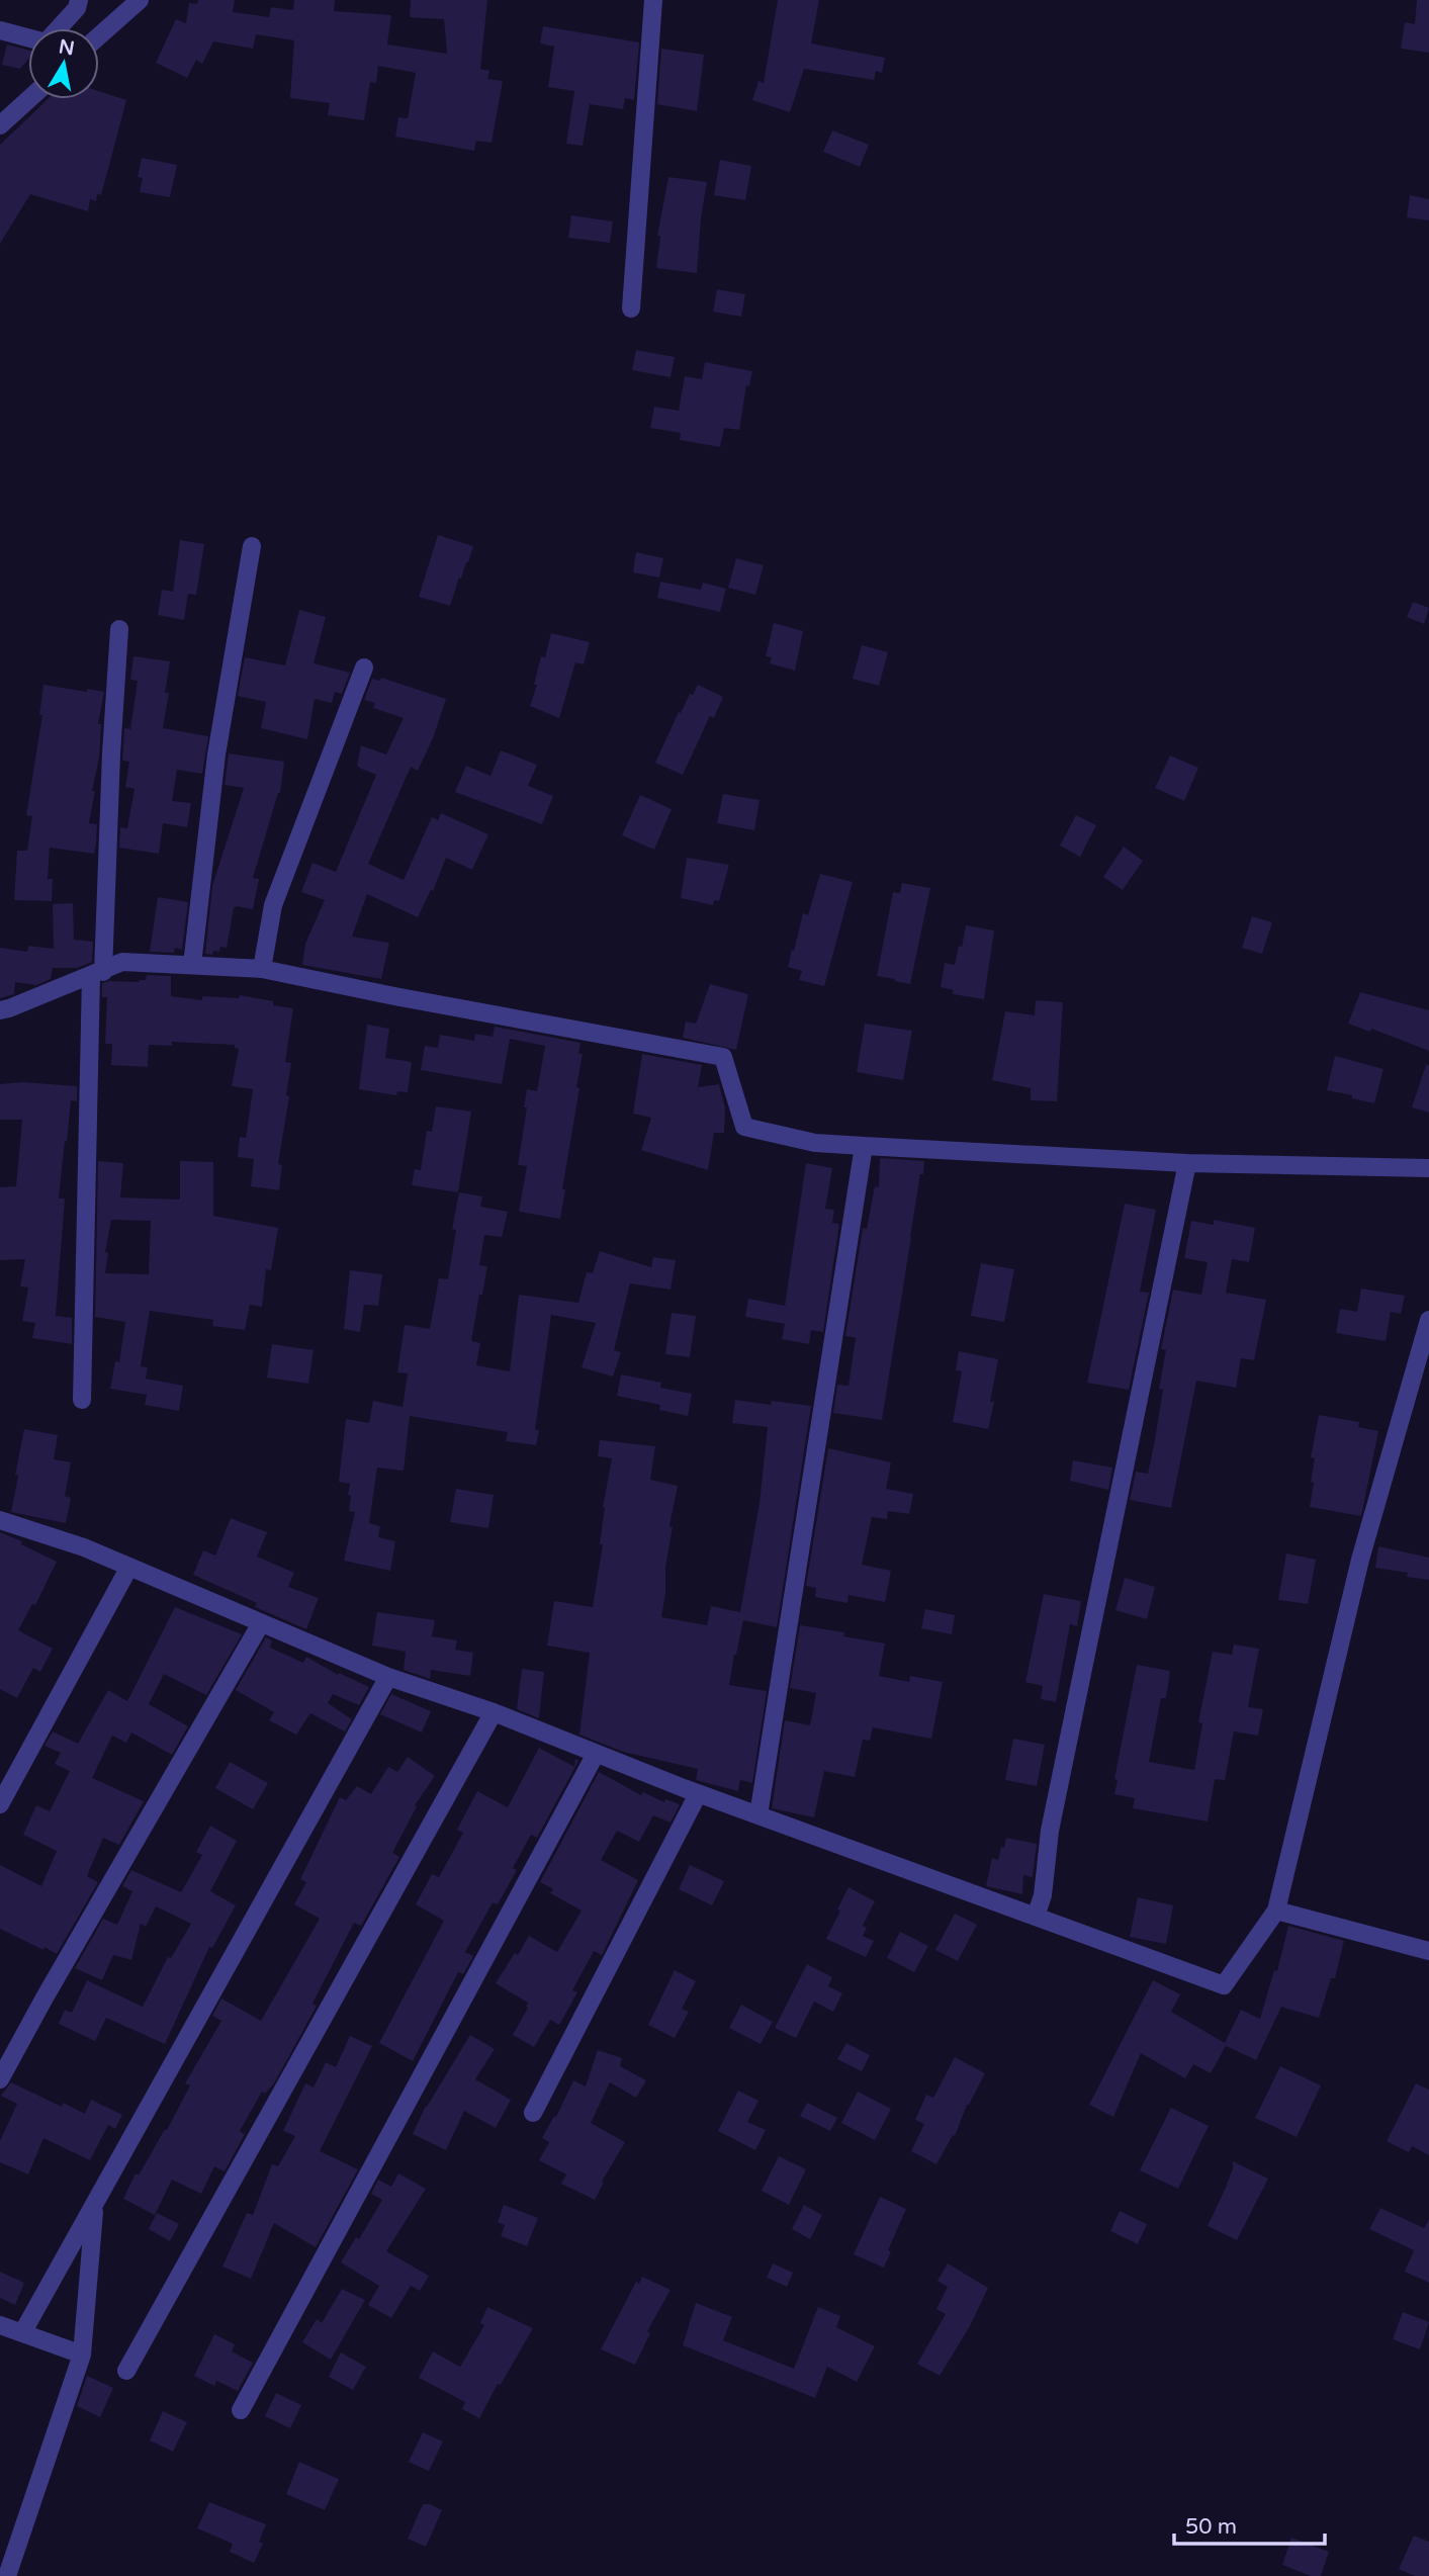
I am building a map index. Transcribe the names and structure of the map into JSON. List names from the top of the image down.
{
  "scale_bar": "50 m",
  "north": "top"
}
